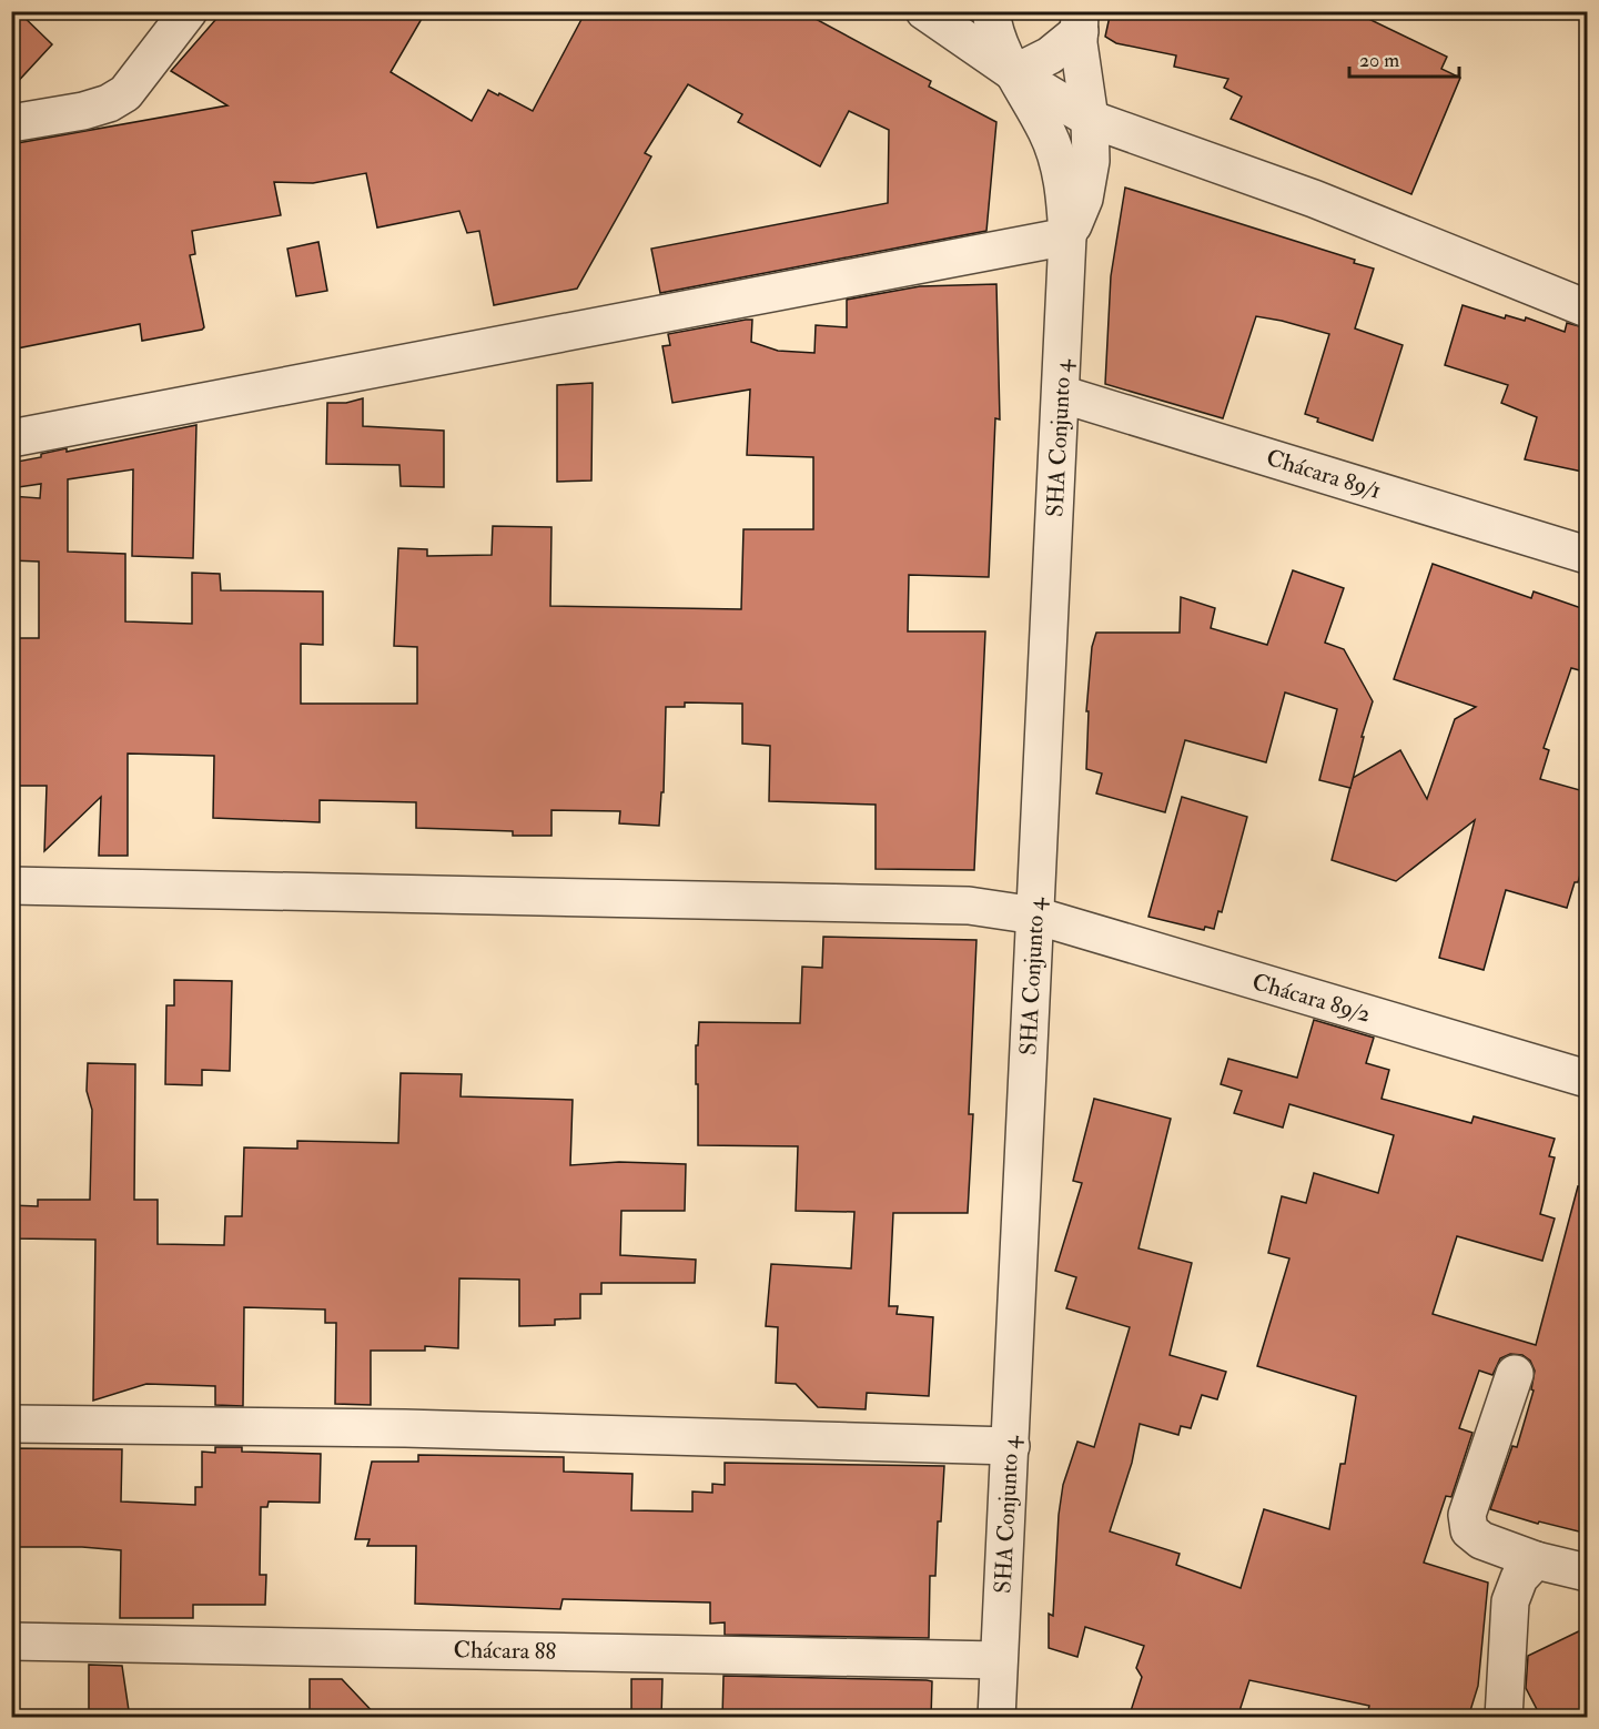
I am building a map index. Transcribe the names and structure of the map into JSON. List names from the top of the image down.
{
  "streets": {
    "street": [
      "SHA Conjunto 4",
      "Chácara 89/1",
      "Chácara 89/2",
      "Chácara 88"
    ]
  },
  "crossings": [
    ["SHA Conjunto 4", "Chácara 89/1"],
    ["SHA Conjunto 4", "Chácara 89/2"],
    ["SHA Conjunto 4", "Chácara 88"]
  ],
  "scale_bar": "20 m"
}
